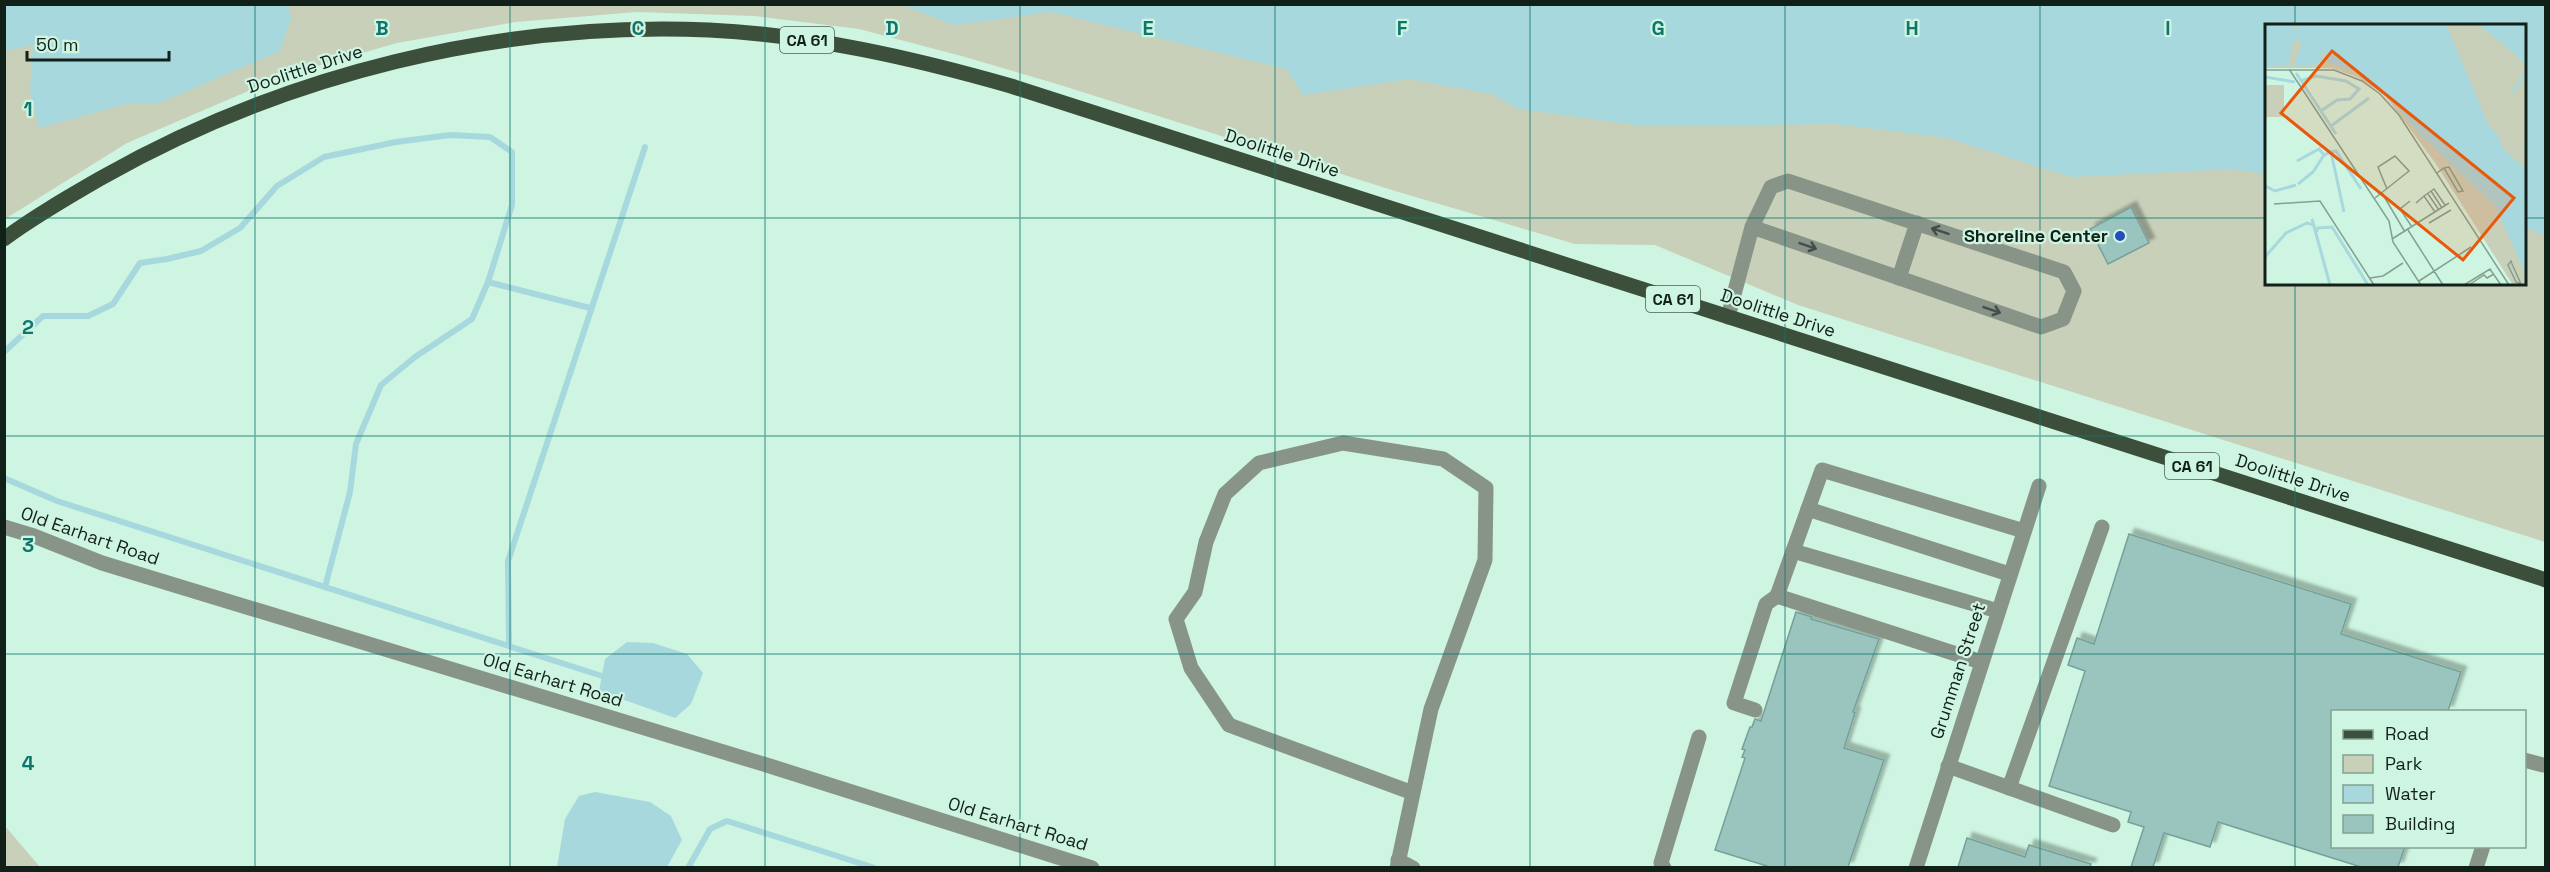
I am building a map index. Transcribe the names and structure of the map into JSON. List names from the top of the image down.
{
  "streets": {
    "main road": ["CA 61", "Doolittle Drive"],
    "street": ["Old Earhart Road", "Grumman Street"]
  },
  "places": ["Shoreline Center"],
  "legend": [
    "Road",
    "Park",
    "Water",
    "Building"
  ],
  "scale_bar": "50 m",
  "grid": {
    "columns": [
      "B",
      "C",
      "D",
      "E",
      "F",
      "G",
      "H",
      "I"
    ],
    "rows": [
      "1",
      "2",
      "3",
      "4"
    ]
  }
}
